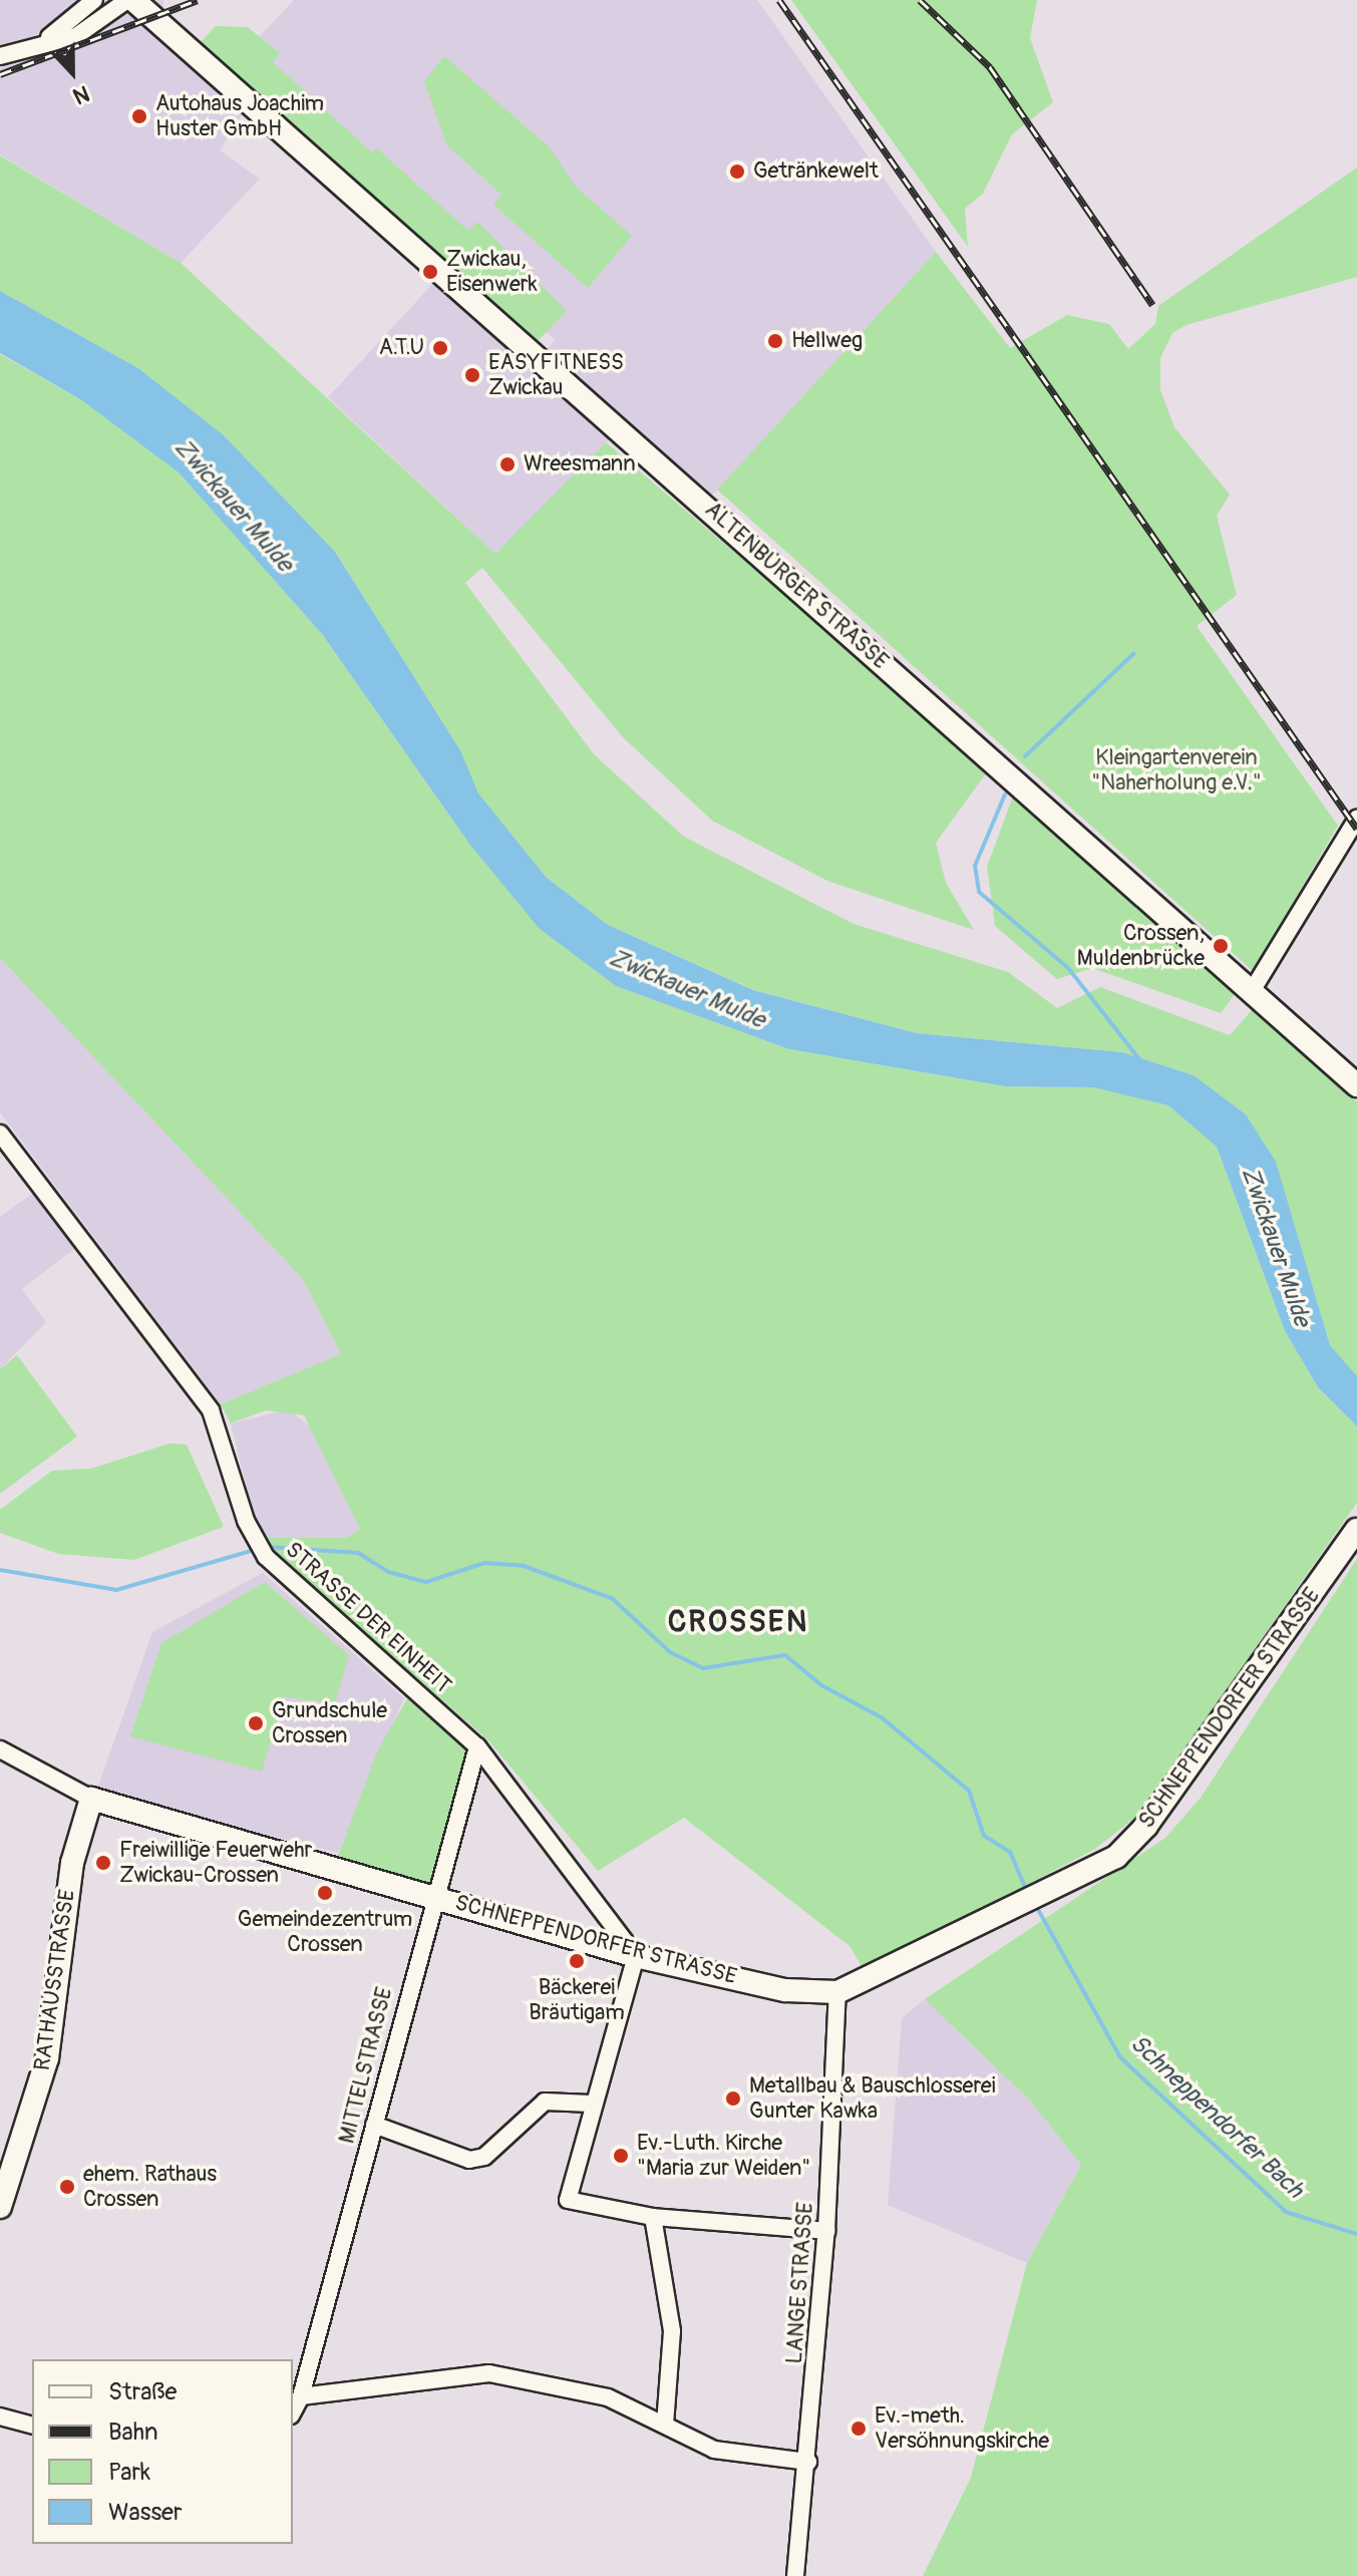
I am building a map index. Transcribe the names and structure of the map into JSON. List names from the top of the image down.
{
  "streets": {
    "street": [
      "ALTENBURGER STRASSE",
      "STRASSE DER EINHEIT",
      "SCHNEPPENDORFER STRASSE",
      "RATHAUSSTRASSE",
      "MITTELSTRASSE",
      "LANGE STRASSE"
    ]
  },
  "crossings": [
    ["STRASSE DER EINHEIT", "SCHNEPPENDORFER STRASSE"],
    ["STRASSE DER EINHEIT", "MITTELSTRASSE"],
    ["SCHNEPPENDORFER STRASSE", "RATHAUSSTRASSE"],
    ["SCHNEPPENDORFER STRASSE", "MITTELSTRASSE"],
    ["SCHNEPPENDORFER STRASSE", "LANGE STRASSE"]
  ],
  "districts": ["CROSSEN"],
  "water": ["Zwickauer Mulde", "Schneppendorfer Bach"],
  "parks": ["Kleingartenverein \"Naherholung e.V.\""],
  "places": [
    "Autohaus Joachim Huster GmbH",
    "Getränkewelt",
    "Zwickau, Eisenwerk",
    "Hellweg",
    "A.T.U",
    "EASYFITNESS Zwickau",
    "Wreesmann",
    "Crossen, Muldenbrücke",
    "Grundschule Crossen",
    "Freiwillige Feuerwehr Zwickau-Crossen",
    "Gemeindezentrum Crossen",
    "Bäckerei Bräutigam",
    "Metallbau & Bauschlosserei Gunter Kawka",
    "Ev.-Luth. Kirche \"Maria zur Weiden\"",
    "ehem. Rathaus Crossen",
    "Ev.-meth. Versöhnungskirche"
  ],
  "legend": [
    "Straße",
    "Bahn",
    "Park",
    "Wasser"
  ],
  "north": "bottom"
}
